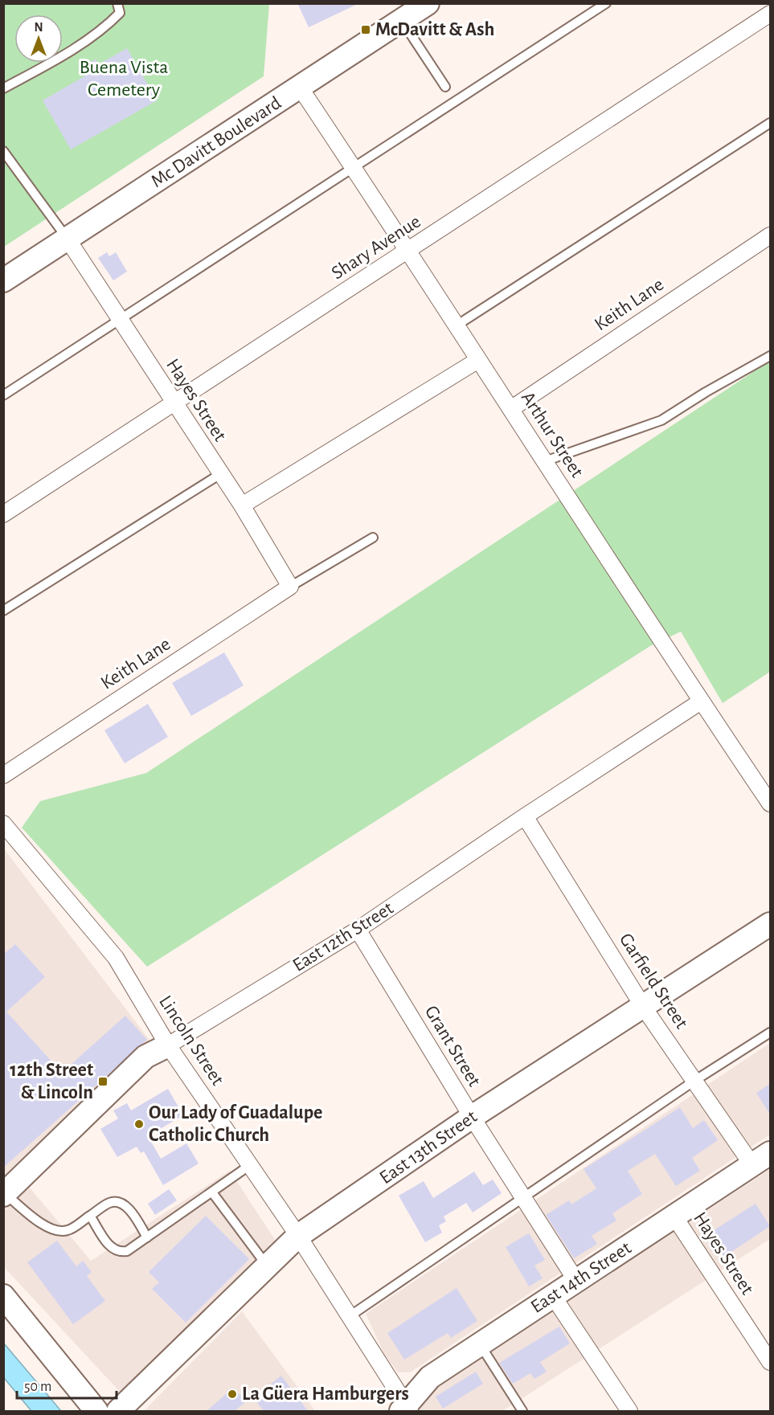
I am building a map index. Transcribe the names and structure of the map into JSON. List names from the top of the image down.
{
  "streets": {
    "street": [
      "Mc Davitt Boulevard",
      "Shary Avenue",
      "Keith Lane",
      "Hayes Street",
      "Arthur Street",
      "East 12th Street",
      "Garfield Street",
      "Lincoln Street",
      "Grant Street",
      "East 13th Street",
      "East 14th Street"
    ]
  },
  "crossings": [
    ["Mc Davitt Boulevard", "Hayes Street"],
    ["Mc Davitt Boulevard", "Arthur Street"],
    ["Shary Avenue", "Hayes Street"],
    ["Shary Avenue", "Arthur Street"],
    ["Keith Lane", "Hayes Street"],
    ["Keith Lane", "Arthur Street"],
    ["Hayes Street", "East 14th Street"],
    ["Arthur Street", "East 12th Street"],
    ["East 12th Street", "Garfield Street"],
    ["East 12th Street", "Lincoln Street"],
    ["East 12th Street", "Grant Street"],
    ["Garfield Street", "East 13th Street"],
    ["Garfield Street", "East 14th Street"],
    ["Lincoln Street", "East 13th Street"],
    ["Lincoln Street", "East 14th Street"],
    ["Grant Street", "East 13th Street"],
    ["Grant Street", "East 14th Street"]
  ],
  "parks": ["Buena Vista Cemetery"],
  "places": {
    "transit": ["McDavitt & Ash", "12th Street & Lincoln"],
    "other": ["Our Lady of Guadalupe Catholic Church", "La Güera Hamburgers"]
  },
  "scale_bar": "50 m",
  "north": "top"
}
